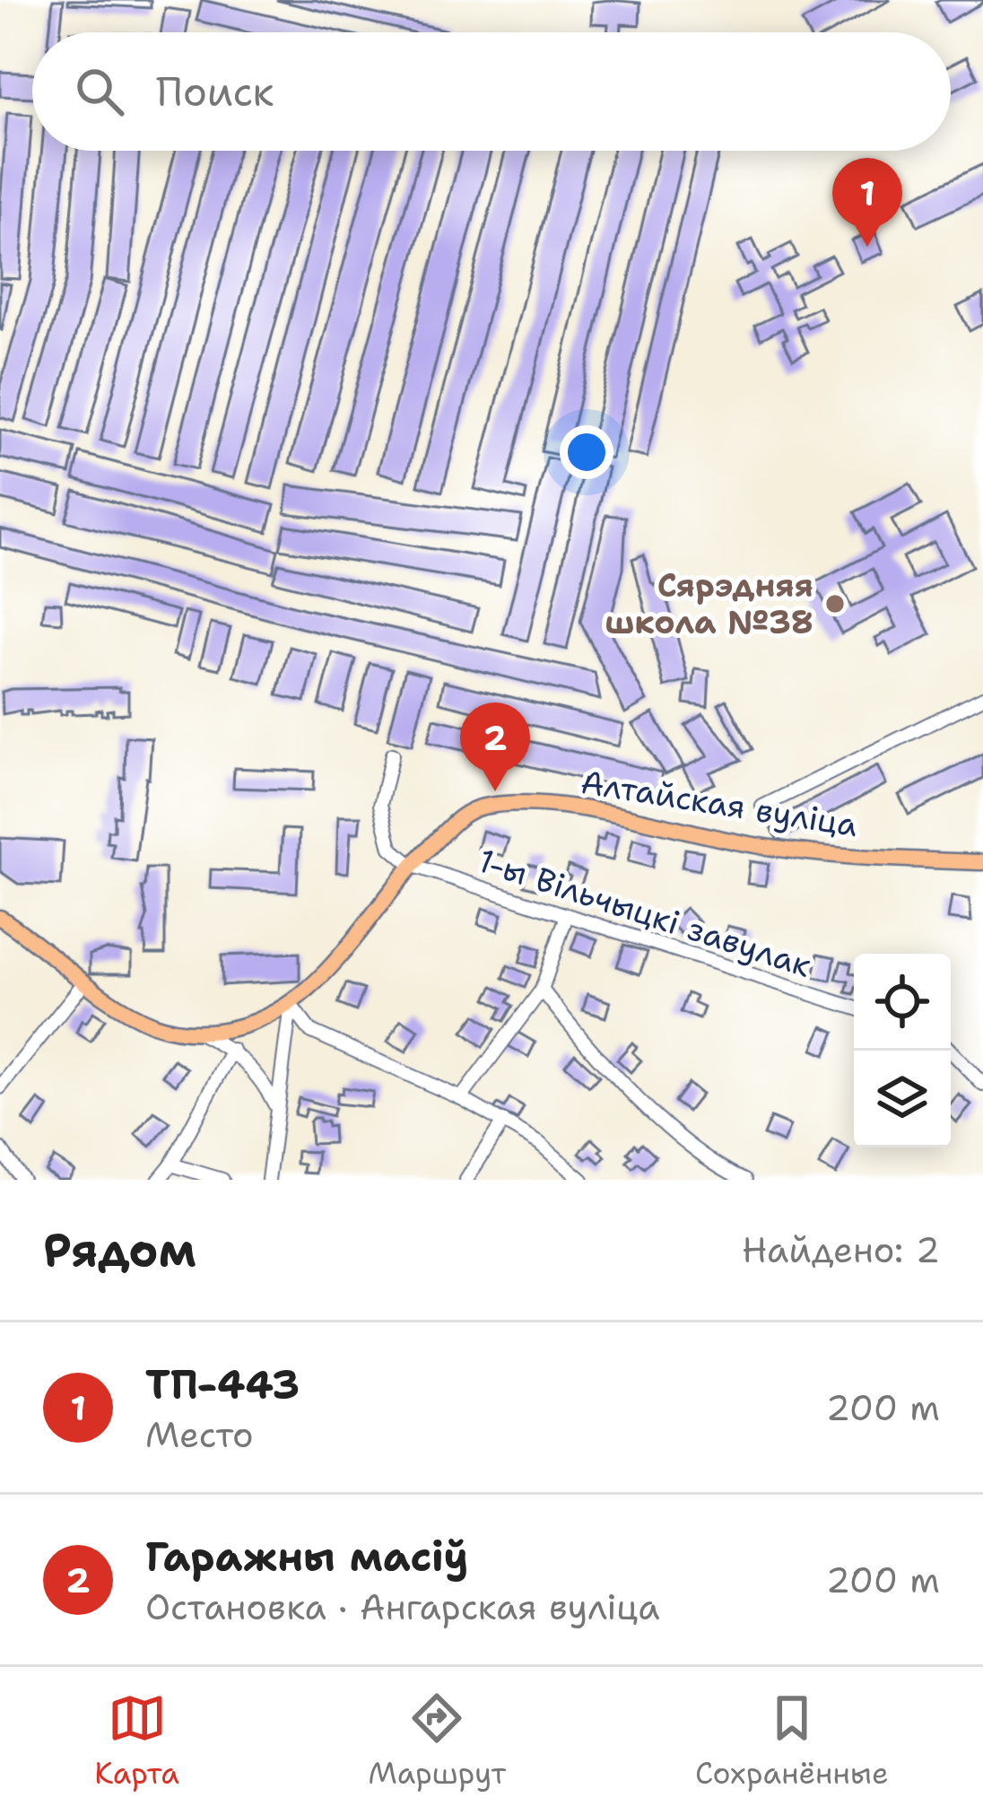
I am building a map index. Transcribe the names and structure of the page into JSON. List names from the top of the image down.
{
  "streets": {
    "main road": ["Алтайская вуліца"],
    "street": ["1-ы Вільчыцкі завулак"]
  },
  "crossings": [
    ["Алтайская вуліца", "1-ы Вільчыцкі завулак"]
  ],
  "places": ["Сярэдняя школа №38"],
  "page": {
    "search": "Поиск",
    "pins": ["1", "2"],
    "heading": ["Рядом", "Найдено: 2"],
    "list": [
      {
        "mark": "1",
        "name": "ТП-443",
        "note": "Место",
        "value": "200 m"
      },
      {
        "mark": "2",
        "name": "Гаражны масіў",
        "note": "Остановка · Ангарская вуліца",
        "value": "200 m"
      }
    ],
    "nav": ["Карта", "Маршрут", "Сохранённые"]
  }
}
